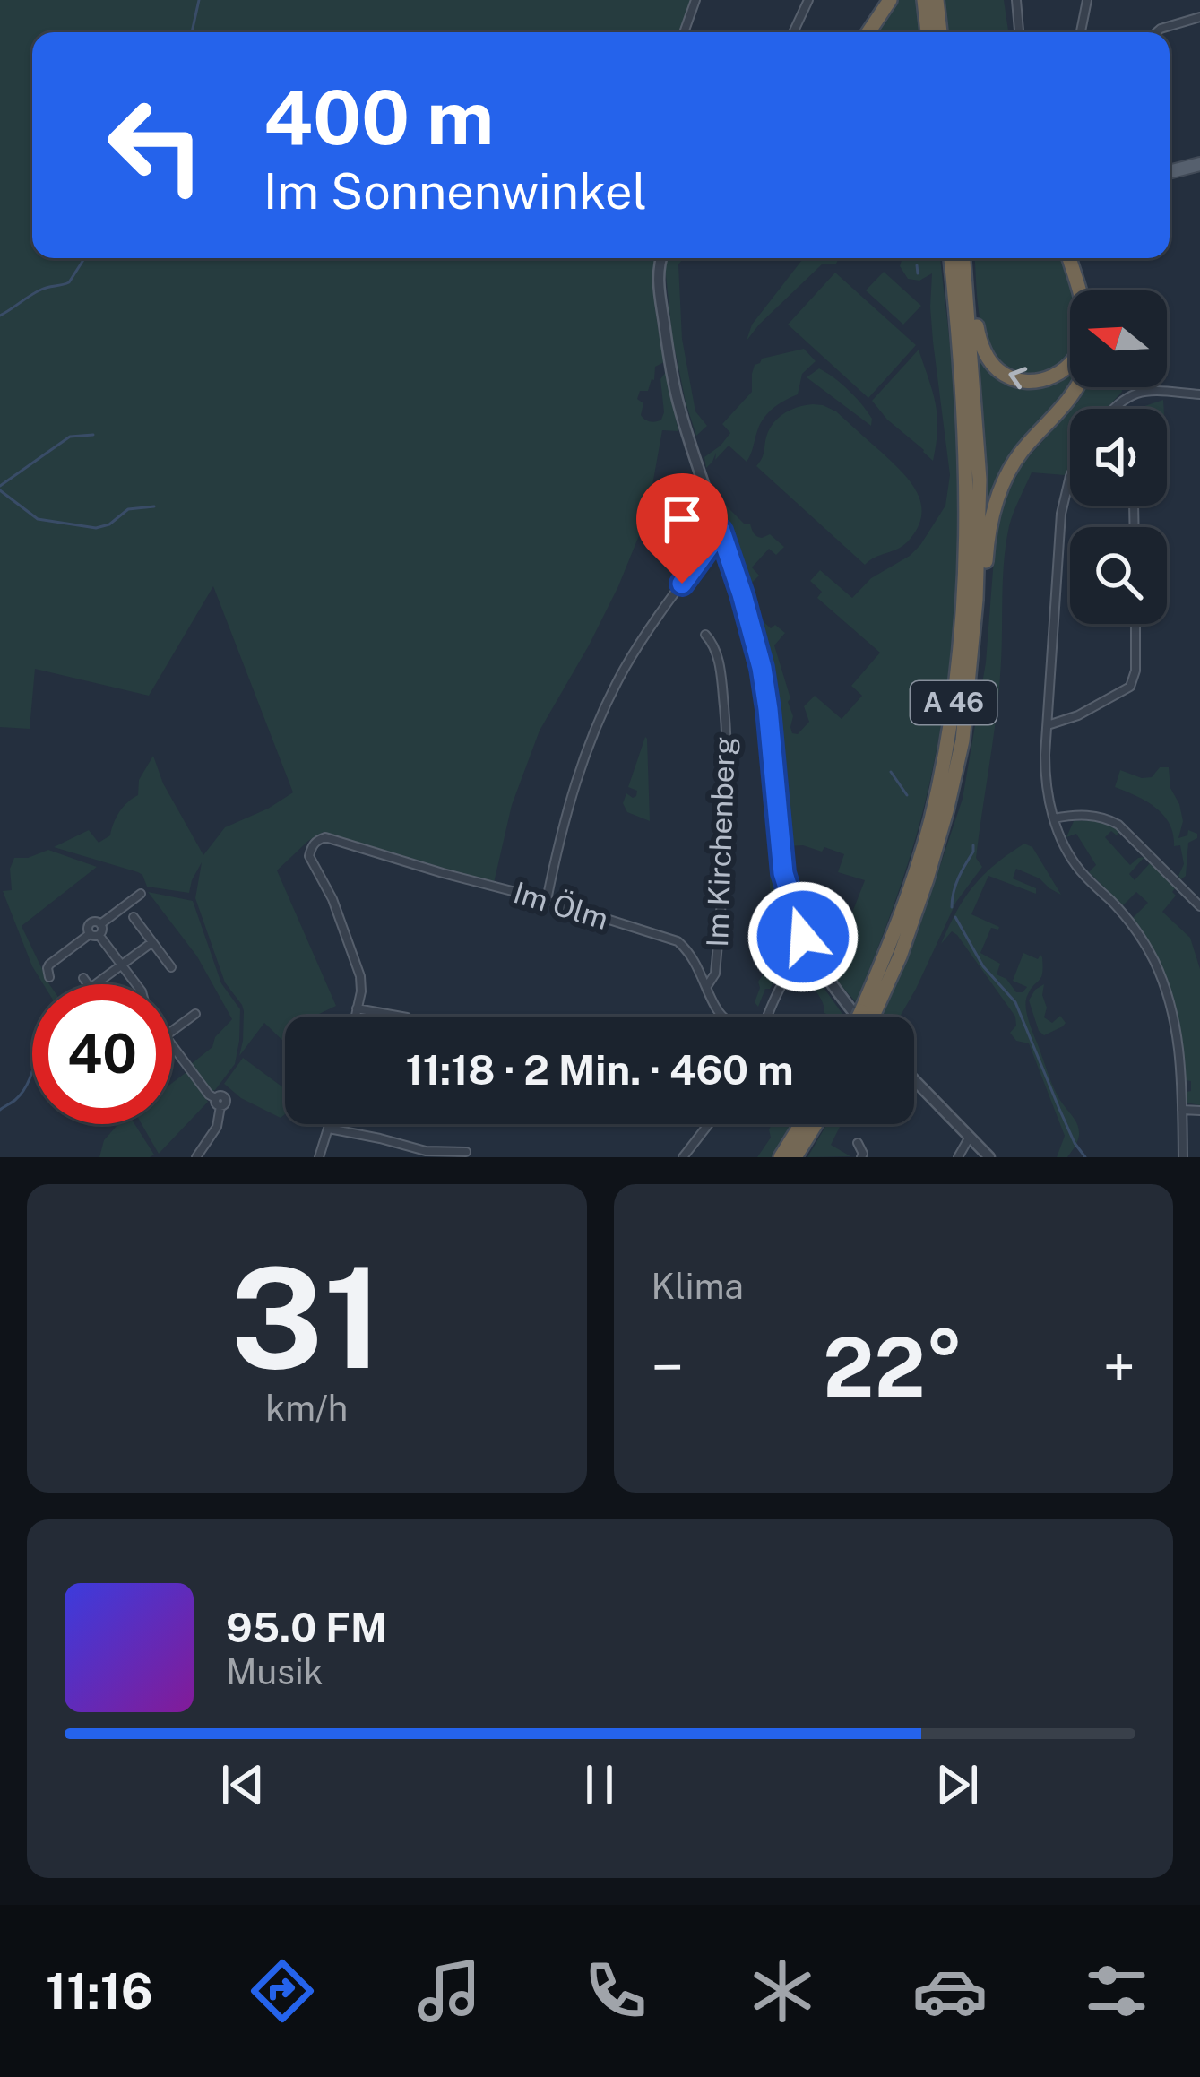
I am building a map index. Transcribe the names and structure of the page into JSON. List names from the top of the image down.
{
  "streets": {
    "highway": ["A 46"],
    "street": ["Im Kirchenberg", "Im Ölm"]
  },
  "crossings": [
    ["Im Kirchenberg", "Im Ölm"]
  ],
  "north": "left",
  "page": {
    "turn": ["400 m", "Im Sonnenwinkel"],
    "limit": "40",
    "trip": "11:18 · 2 Min. · 460 m",
    "tile": [
      ["31", "km/h"],
      "Klima"
    ],
    "heat": ["−", "22°", "+"],
    "song": ["95.0 FM", "Musik"],
    "tabs": "11:16"
  }
}
